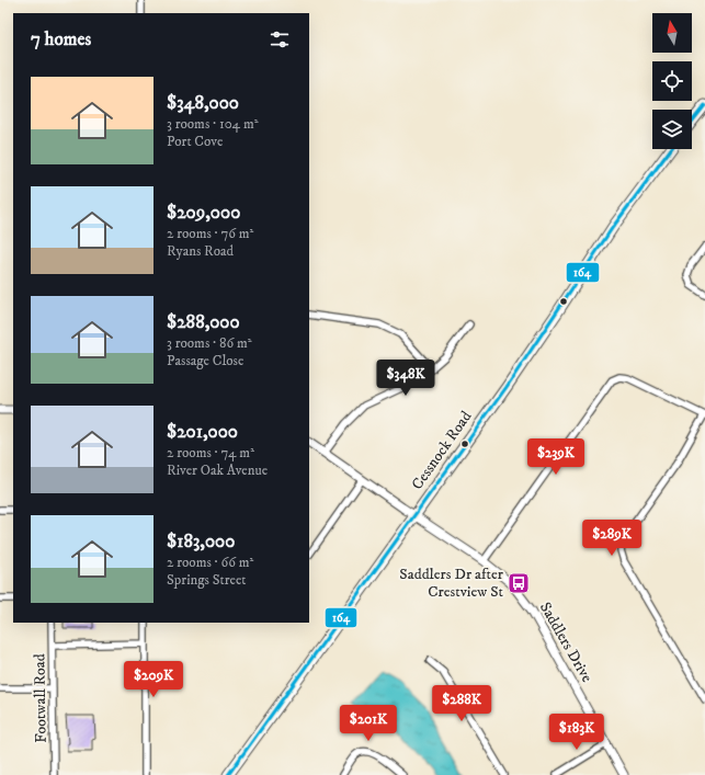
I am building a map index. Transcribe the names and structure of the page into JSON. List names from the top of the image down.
{
  "streets": {
    "main road": ["Cessnock Road"],
    "street": ["Saddlers Drive", "Footwall Road"]
  },
  "crossings": [
    ["Cessnock Road", "Saddlers Drive"]
  ],
  "places": {
    "bus stop": ["Saddlers Dr after Crestview St"]
  },
  "lines": ["transit line 164"],
  "north": "top",
  "page": {
    "heading": "7 homes",
    "list": [
      {
        "name": "$348,000",
        "note": "3 rooms · 104 m² · Port Cove"
      },
      {
        "name": "$209,000",
        "note": "2 rooms · 76 m² · Ryans Road"
      },
      {
        "name": "$288,000",
        "note": "3 rooms · 86 m² · Passage Close"
      },
      {
        "name": "$201,000",
        "note": "2 rooms · 74 m² · River Oak Avenue"
      },
      {
        "name": "$183,000",
        "note": "2 rooms · 66 m² · Springs Street"
      }
    ],
    "price": [
      "$348K",
      "$239K",
      "$289K",
      "$209K",
      "$288K",
      "$201K",
      "$183K"
    ]
  }
}
